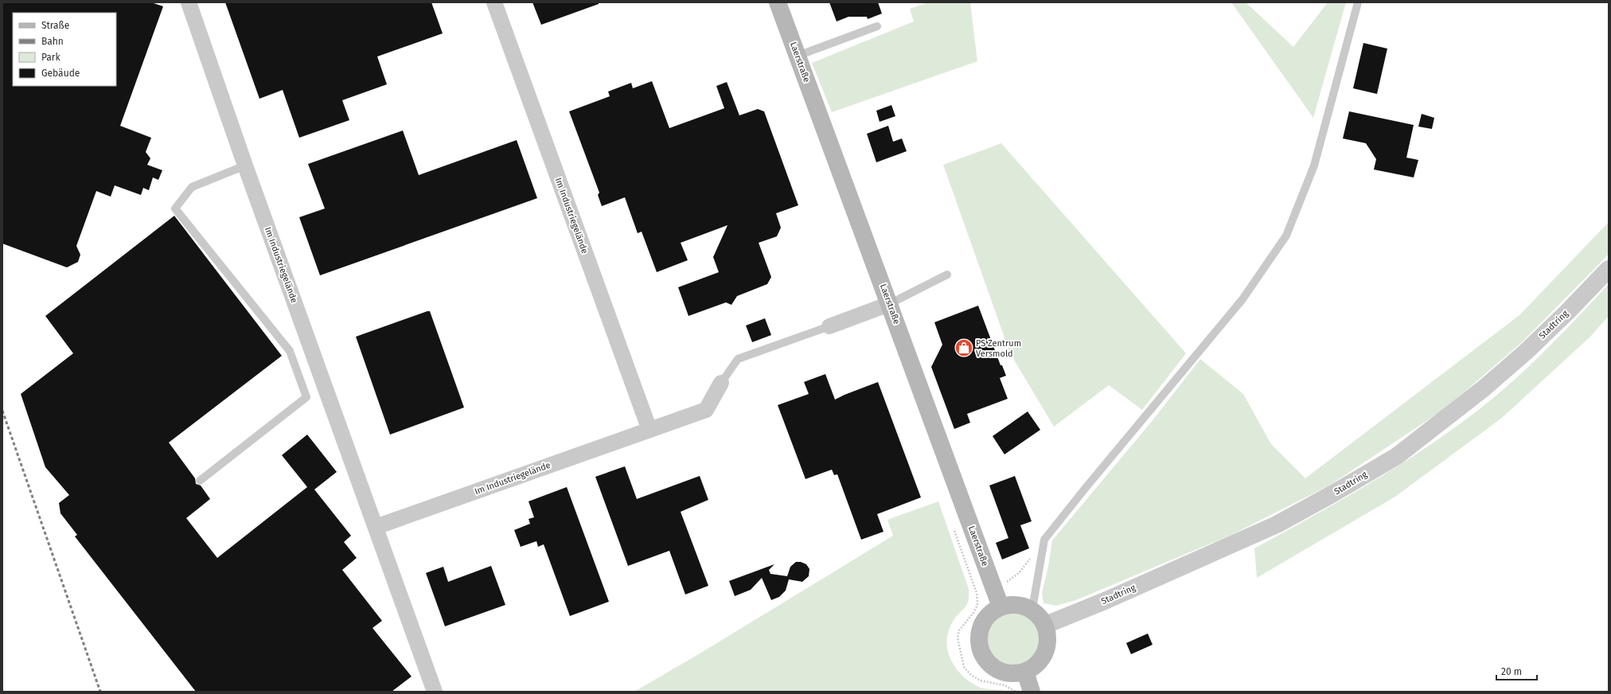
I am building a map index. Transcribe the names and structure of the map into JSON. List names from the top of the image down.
{
  "streets": {
    "main road": ["Laerstraße"],
    "street": ["Im Industriegelände", "Stadtring"]
  },
  "crossings": [
    ["Laerstraße", "Stadtring"]
  ],
  "places": {
    "shop": ["PS Zentrum Versmold"]
  },
  "legend": [
    "Straße",
    "Bahn",
    "Park",
    "Gebäude"
  ],
  "scale_bar": "20 m"
}
